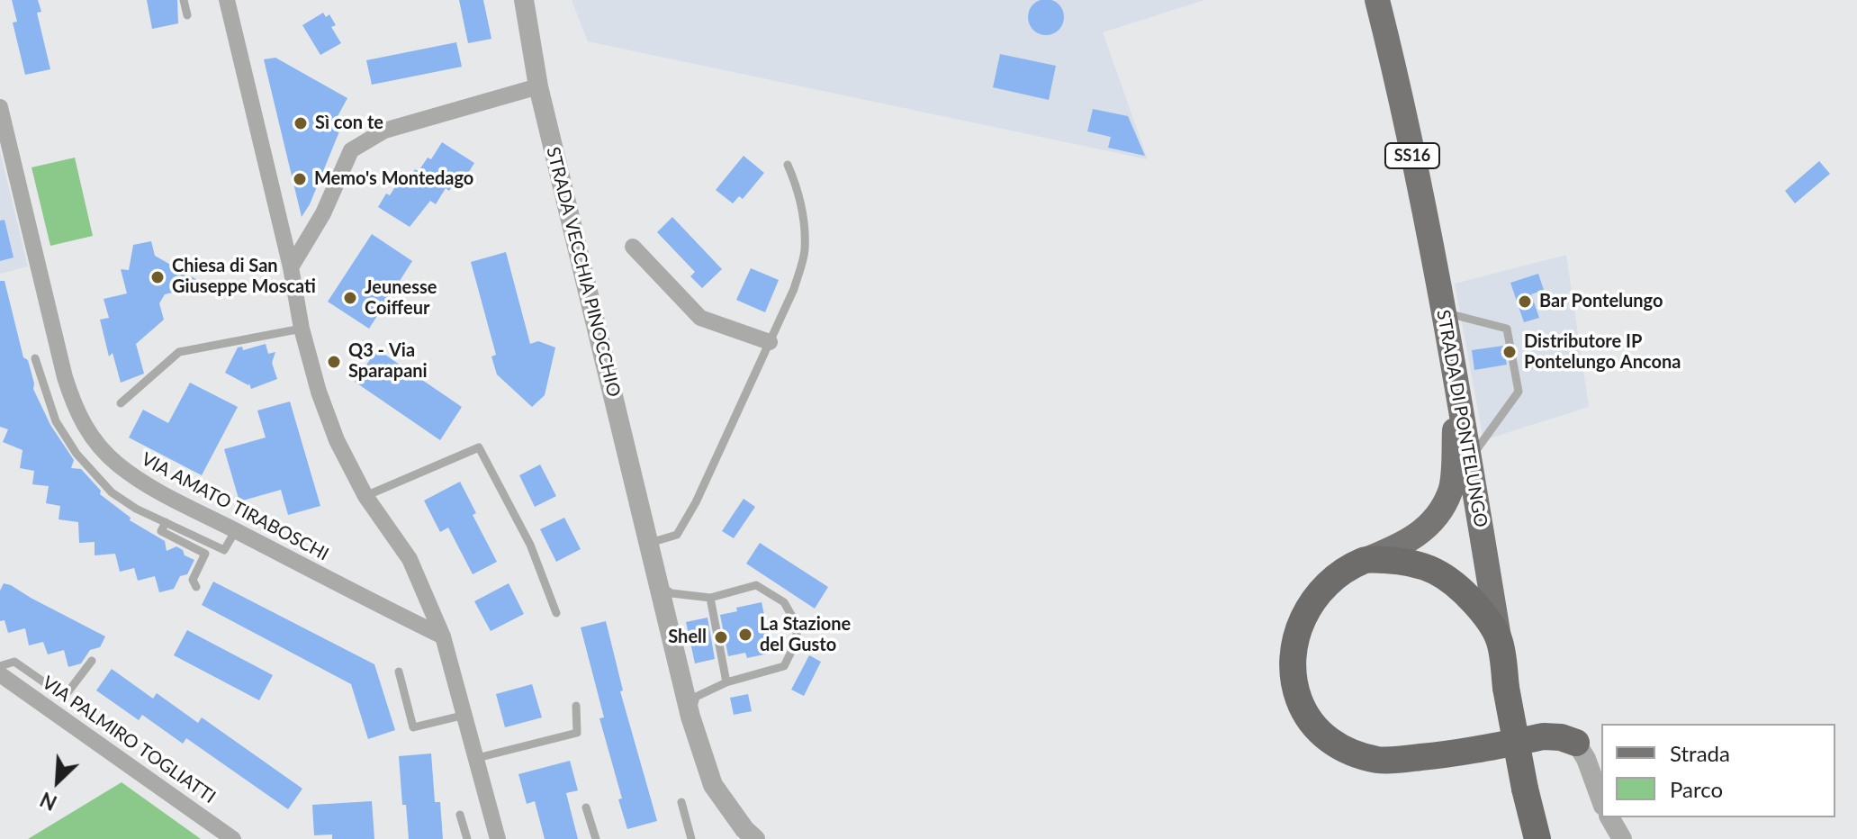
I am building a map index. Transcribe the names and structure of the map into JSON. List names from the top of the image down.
{
  "streets": {
    "highway": ["SS16", "STRADA DI PONTELUNGO"],
    "street": ["STRADA VECCHIA PINOCCHIO", "VIA AMATO TIRABOSCHI", "VIA PALMIRO TOGLIATTI"]
  },
  "places": [
    "Sì con te",
    "Memo's Montedago",
    "Chiesa di San Giuseppe Moscati",
    "Jeunesse Coiffeur",
    "Bar Pontelungo",
    "Distributore IP Pontelungo Ancona",
    "Q3 - Via Sparapani",
    "La Stazione del Gusto",
    "Shell"
  ],
  "legend": ["Strada", "Parco"],
  "north": "bottom left"
}
